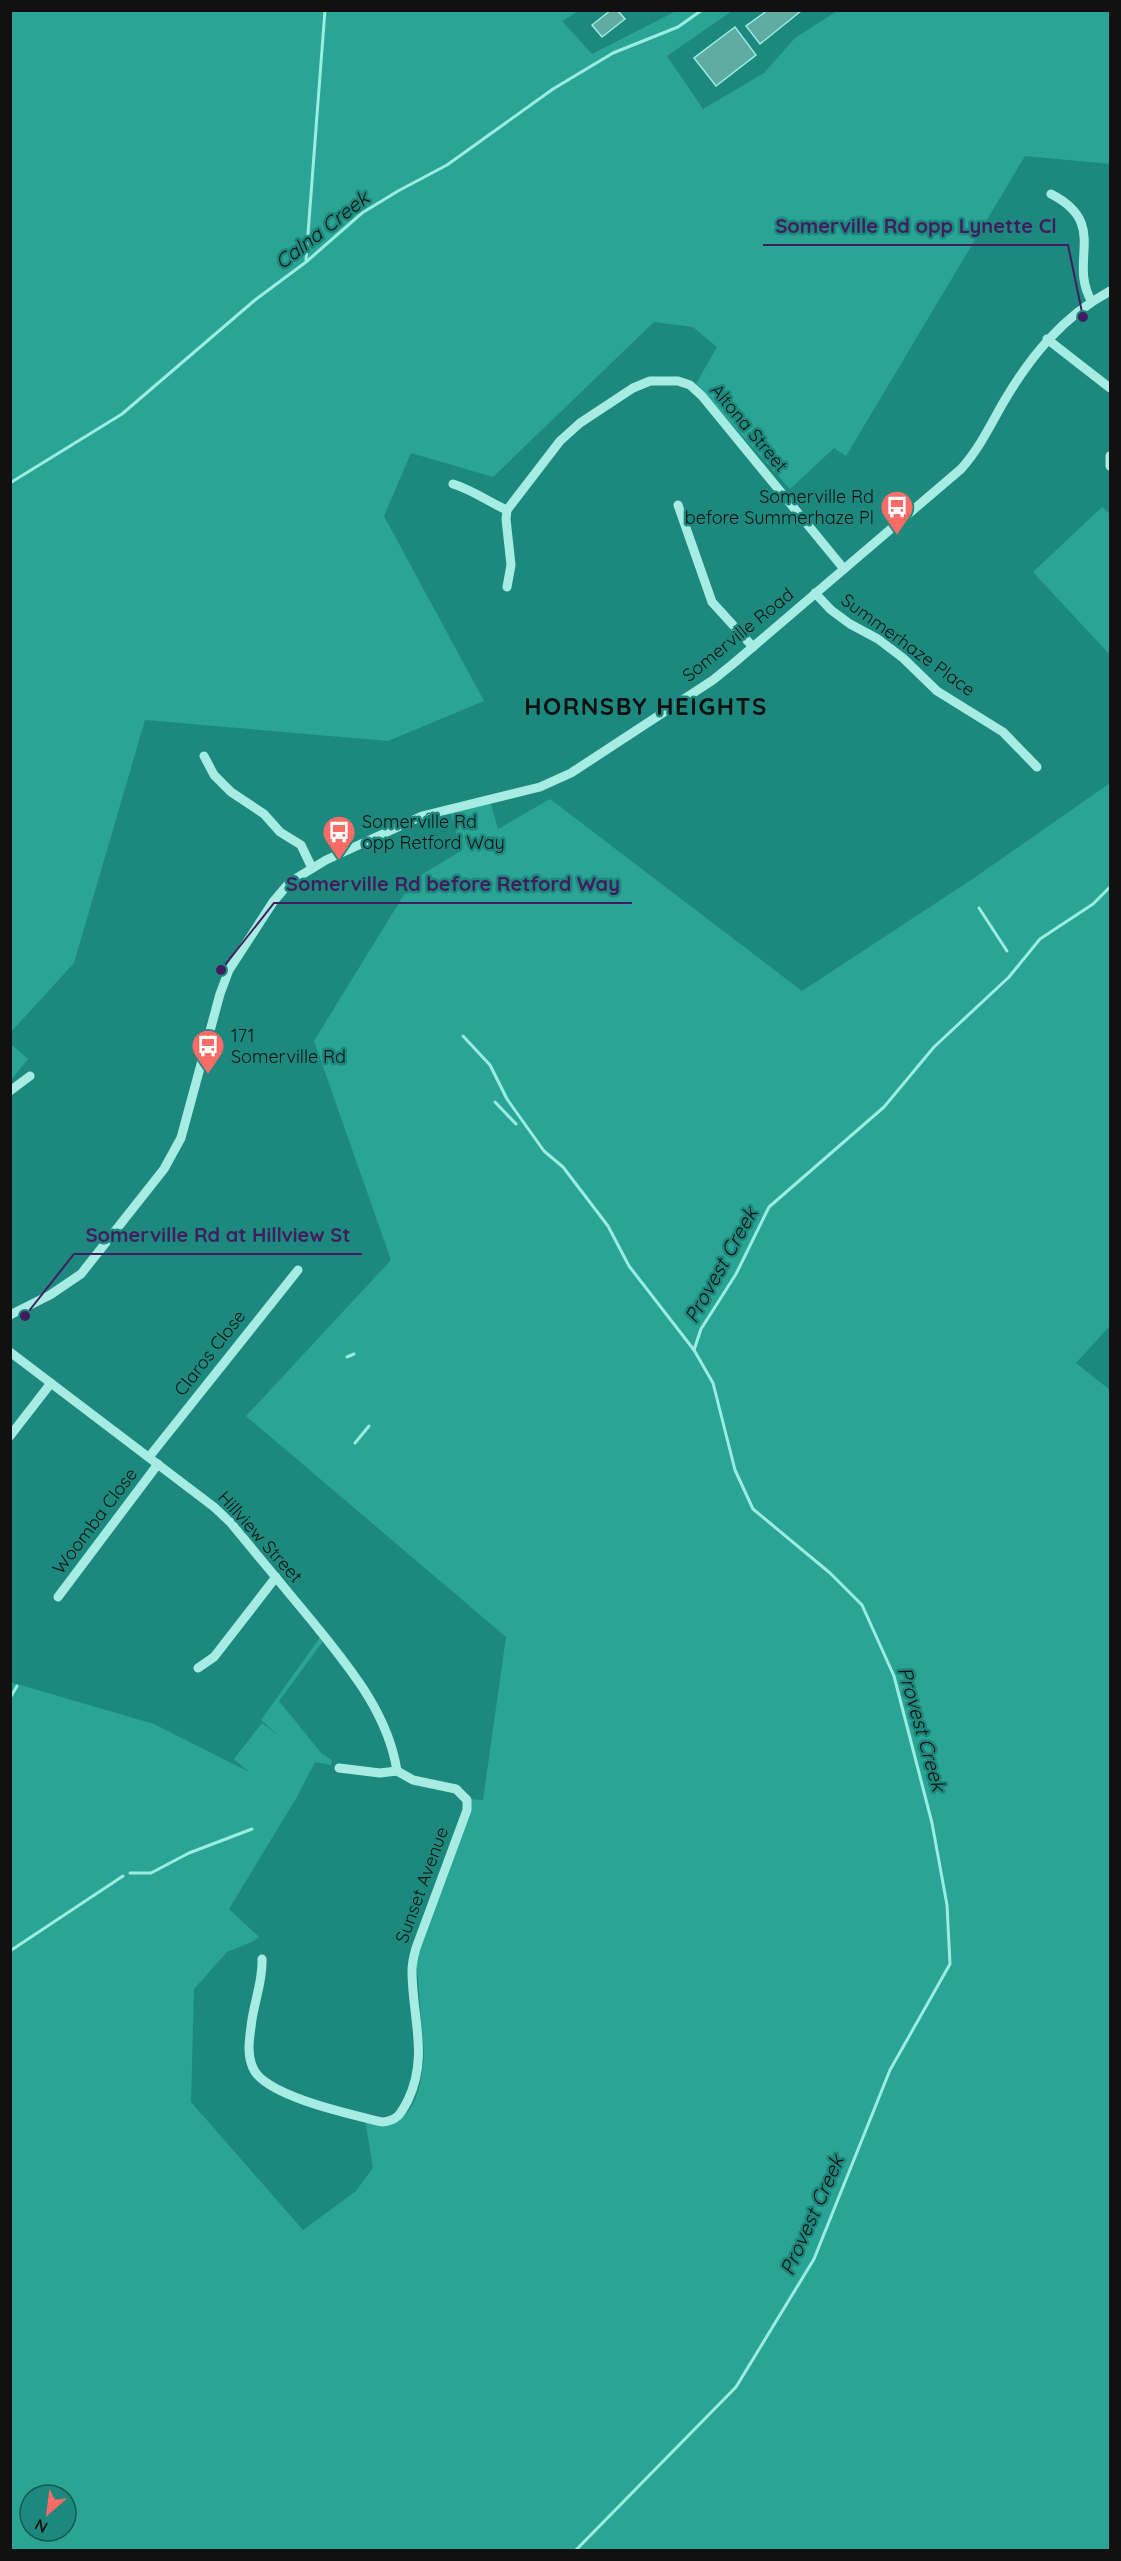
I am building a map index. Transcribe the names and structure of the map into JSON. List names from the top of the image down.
{
  "streets": {
    "street": [
      "Altona Street",
      "Somerville Road",
      "Summerhaze Place",
      "Claros Close",
      "Woomba Close",
      "Hillview Street",
      "Sunset Avenue"
    ]
  },
  "crossings": [
    ["Altona Street", "Somerville Road"],
    ["Somerville Road", "Summerhaze Place"],
    ["Claros Close", "Hillview Street"],
    ["Woomba Close", "Hillview Street"],
    ["Hillview Street", "Sunset Avenue"]
  ],
  "districts": ["HORNSBY HEIGHTS"],
  "water": ["Calna Creek", "Provest Creek"],
  "places": {
    "other": ["Somerville Rd opp Lynette Cl", "Somerville Rd before Retford Way", "Somerville Rd at Hillview St"],
    "bus stop": ["Somerville Rd before Summerhaze Pl", "Somerville Rd opp Retford Way", "171 Somerville Rd"]
  },
  "north": "bottom left"
}
